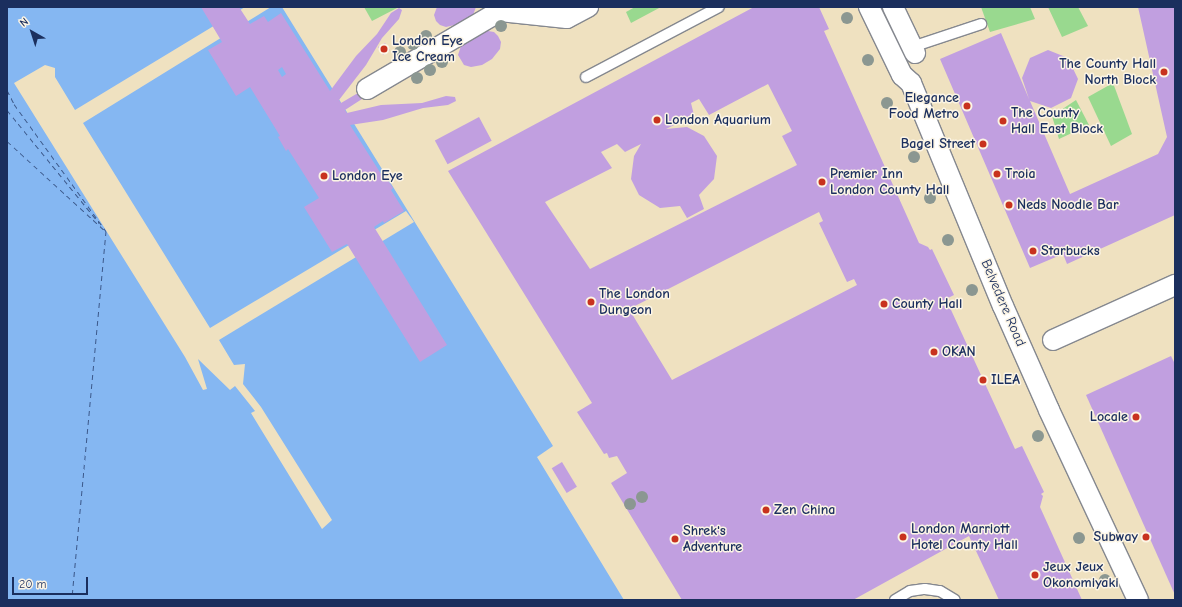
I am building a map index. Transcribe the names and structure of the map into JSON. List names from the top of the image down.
{
  "streets": {
    "street": ["Belvedere Road"]
  },
  "places": [
    "London Eye Ice Cream",
    "The County Hall North Block",
    "Elegance Food Metro",
    "London Aquarium",
    "The County Hall East Block",
    "Bagel Street",
    "Troia",
    "London Eye",
    "Premier Inn London County Hall",
    "Neds Noodle Bar",
    "Starbucks",
    "The London Dungeon",
    "County Hall",
    "OKAN",
    "ILEA",
    "Locale",
    "Zen China",
    "London Marriott Hotel County Hall",
    "Subway",
    "Shrek's Adventure",
    "Jeux Jeux Okonomiyaki"
  ],
  "scale_bar": "20 m",
  "north": "top left"
}
